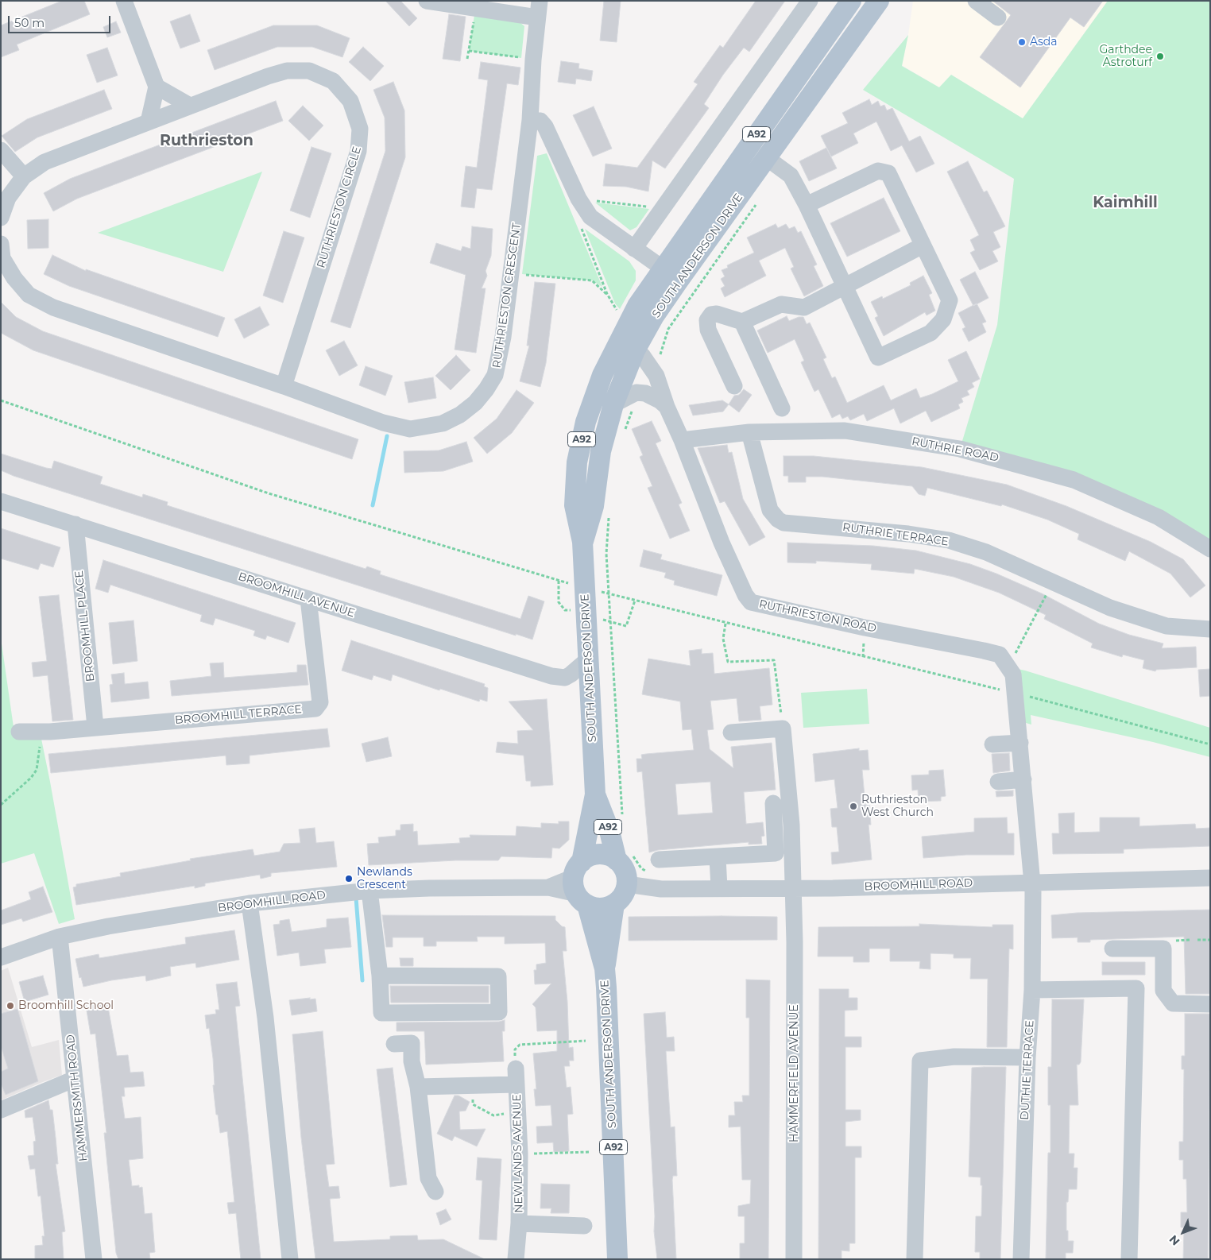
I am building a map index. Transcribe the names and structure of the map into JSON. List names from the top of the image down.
{
  "streets": {
    "main road": ["A92", "SOUTH ANDERSON DRIVE"],
    "street": [
      "RUTHRIESTON CIRCLE",
      "RUTHRIESTON CRESCENT",
      "RUTHRIE ROAD",
      "RUTHRIE TERRACE",
      "BROOMHILL AVENUE",
      "RUTHRIESTON ROAD",
      "BROOMHILL PLACE",
      "BROOMHILL TERRACE",
      "BROOMHILL ROAD",
      "DUTHIE TERRACE",
      "HAMMERFIELD AVENUE",
      "HAMMERSMITH ROAD",
      "NEWLANDS AVENUE"
    ]
  },
  "crossings": [
    ["A92", "SOUTH ANDERSON DRIVE"],
    ["A92", "BROOMHILL ROAD"],
    ["RUTHRIESTON CIRCLE", "RUTHRIESTON CRESCENT"],
    ["SOUTH ANDERSON DRIVE", "BROOMHILL AVENUE"],
    ["SOUTH ANDERSON DRIVE", "RUTHRIESTON ROAD"],
    ["RUTHRIE ROAD", "RUTHRIE TERRACE"],
    ["RUTHRIE ROAD", "RUTHRIESTON ROAD"],
    ["BROOMHILL AVENUE", "BROOMHILL PLACE"],
    ["BROOMHILL AVENUE", "BROOMHILL TERRACE"],
    ["BROOMHILL PLACE", "BROOMHILL TERRACE"],
    ["BROOMHILL ROAD", "DUTHIE TERRACE"],
    ["BROOMHILL ROAD", "HAMMERFIELD AVENUE"],
    ["BROOMHILL ROAD", "HAMMERSMITH ROAD"]
  ],
  "districts": ["Ruthrieston", "Kaimhill"],
  "places": [
    "Asda",
    "Garthdee Astroturf",
    "Ruthrieston West Church",
    "Newlands Crescent",
    "Broomhill School"
  ],
  "scale_bar": "50 m",
  "north": "bottom left"
}
